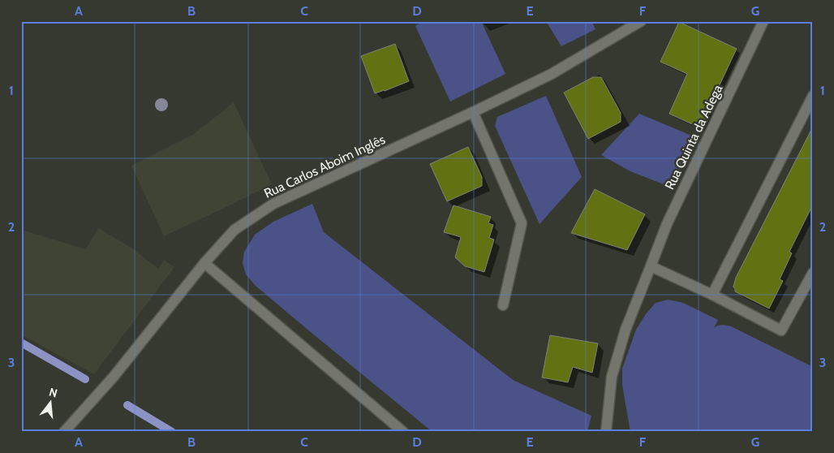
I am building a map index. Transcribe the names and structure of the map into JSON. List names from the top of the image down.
{
  "streets": {
    "street": ["Rua Quinta da Adega", "Rua Carlos Aboim Inglês"]
  },
  "north": "top",
  "grid": {
    "columns": [
      "A",
      "B",
      "C",
      "D",
      "E",
      "F",
      "G"
    ],
    "rows": ["1", "2", "3"]
  }
}
